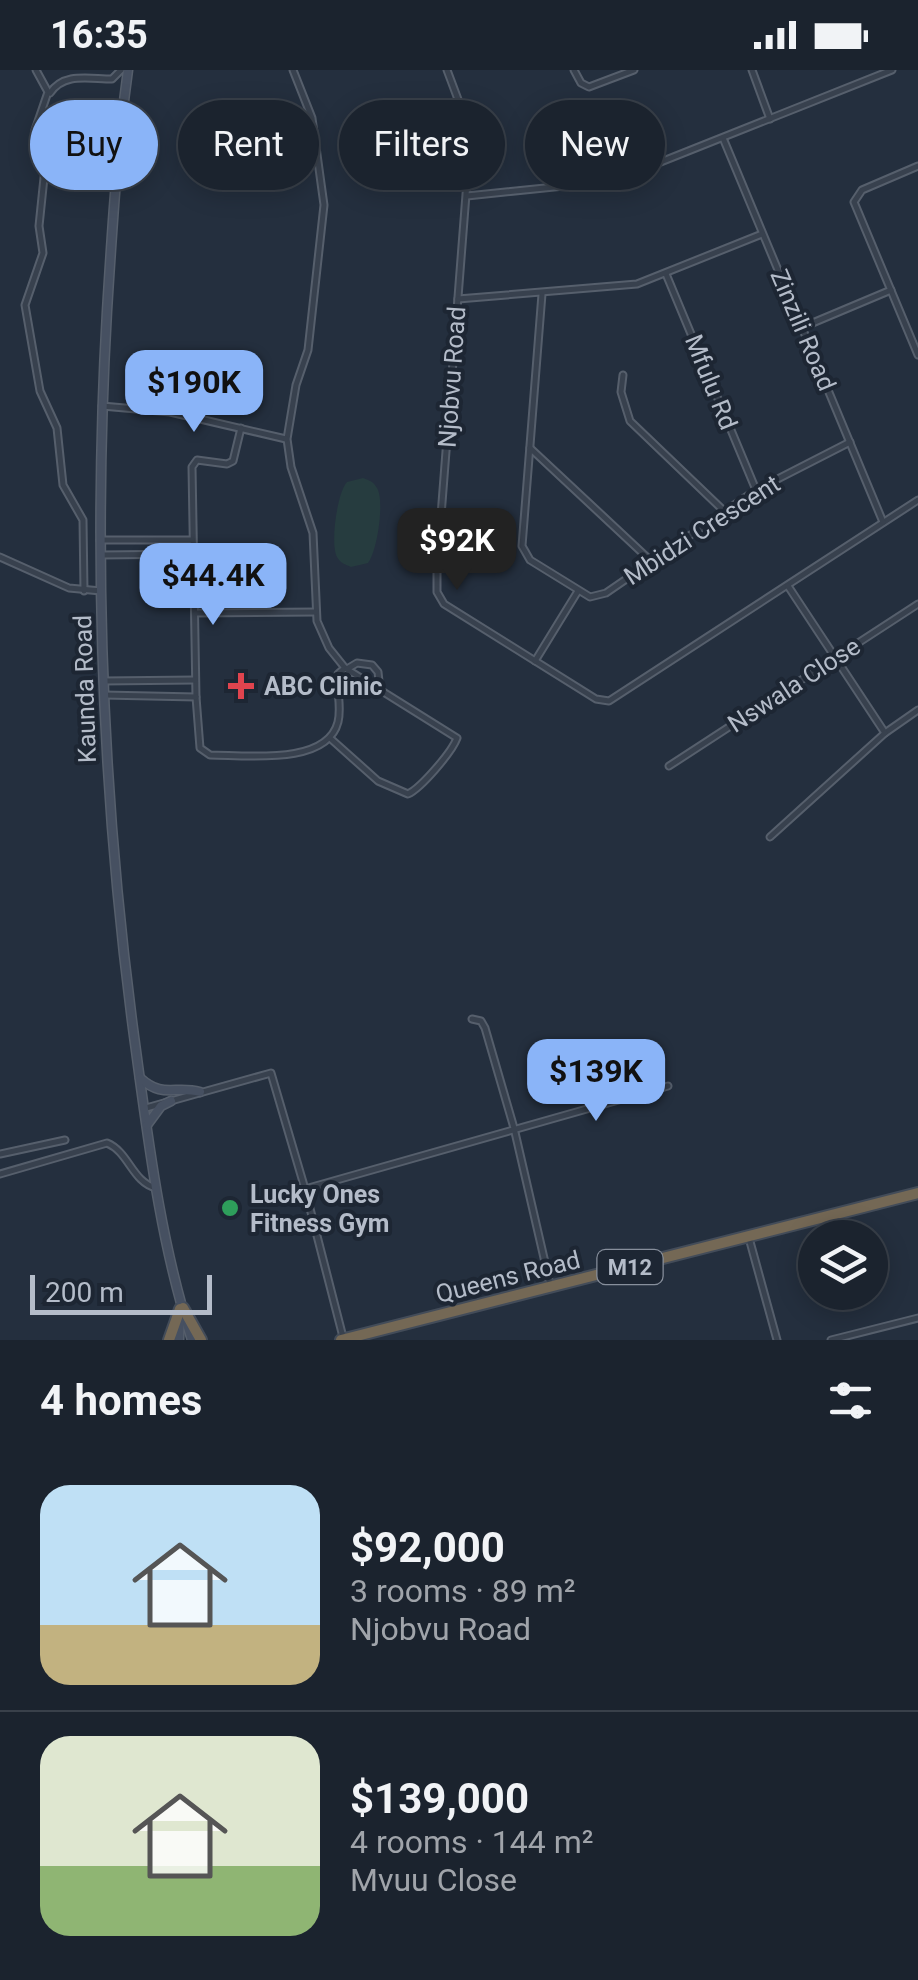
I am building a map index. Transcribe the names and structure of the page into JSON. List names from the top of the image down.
{
  "streets": {
    "highway": ["M12", "Queens Road"],
    "main road": ["Kaunda Road"],
    "street": [
      "Zinzili Road",
      "Njobvu Road",
      "Mfulu Rd",
      "Mbidzi Crescent",
      "Nswala Close"
    ]
  },
  "crossings": [
    ["Zinzili Road", "Njobvu Road"],
    ["Zinzili Road", "Mbidzi Crescent"],
    ["Mfulu Rd", "Mbidzi Crescent"]
  ],
  "places": {
    "health": ["ABC Clinic"],
    "other": ["Lucky Ones Fitness Gym"]
  },
  "scale_bar": "200 m",
  "page": {
    "status": "16:35",
    "chip": [
      "Buy",
      "Rent",
      "Filters",
      "New"
    ],
    "price": [
      "$190K",
      "$92K",
      "$44.4K",
      "$139K"
    ],
    "scale": "200 m",
    "heading": "4 homes",
    "list": [
      {
        "name": "$92,000",
        "note": "3 rooms · 89 m² · Njobvu Road"
      },
      {
        "name": "$139,000",
        "note": "4 rooms · 144 m² · Mvuu Close"
      }
    ]
  }
}
